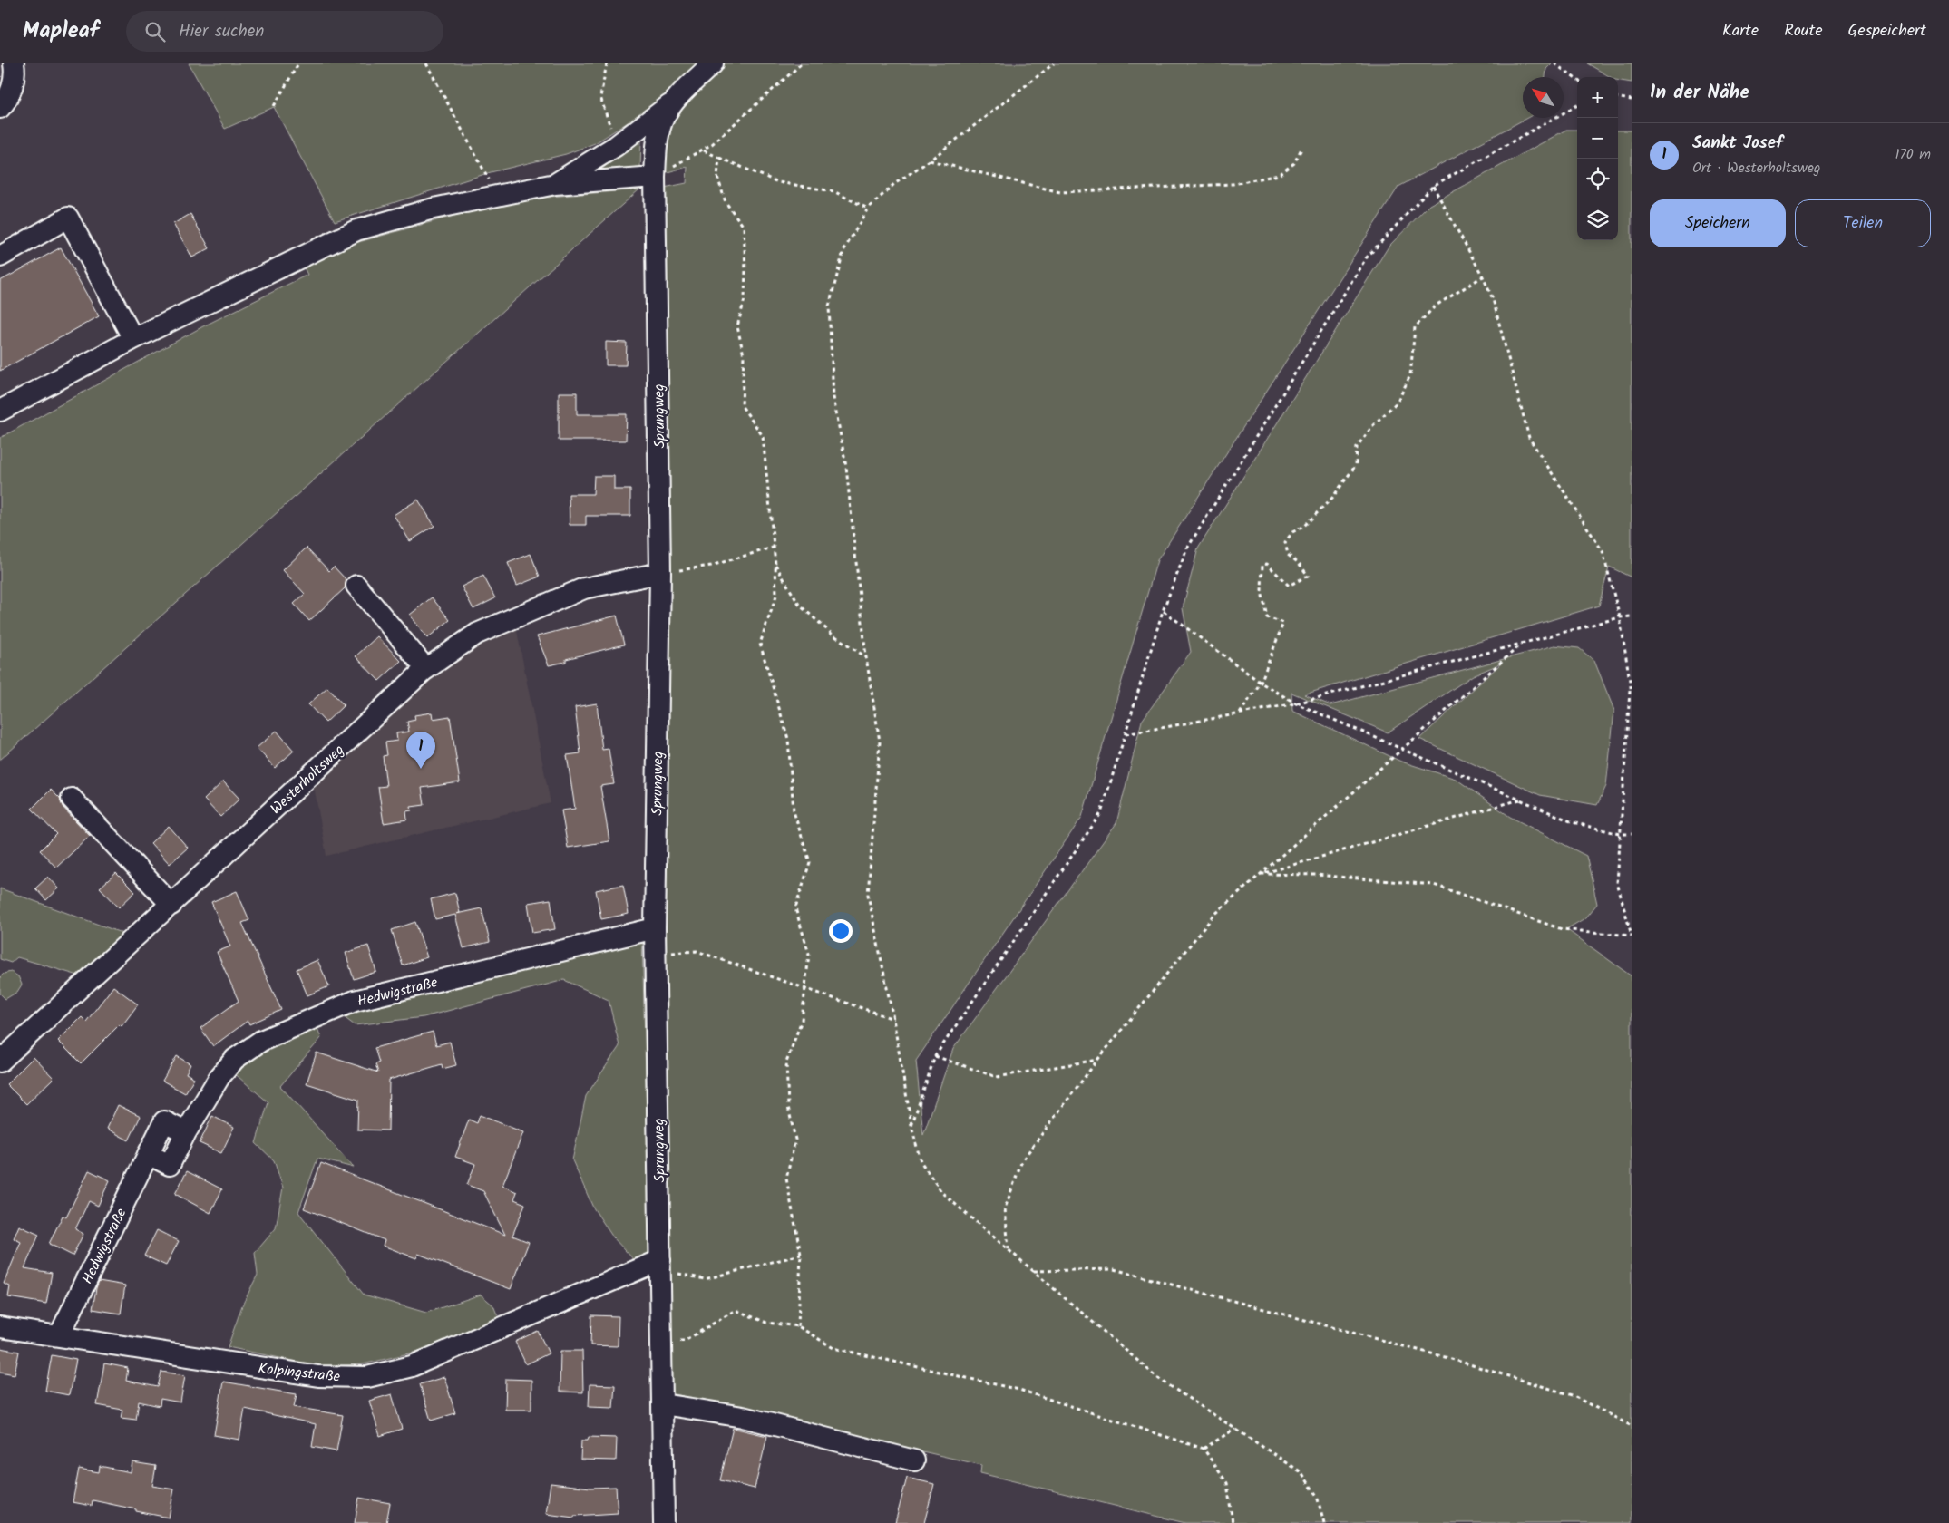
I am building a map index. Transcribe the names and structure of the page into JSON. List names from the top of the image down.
{
  "streets": {
    "street": [
      "Sprungweg",
      "Westerholtsweg",
      "Hedwigstraße",
      "Kolpingstraße"
    ]
  },
  "crossings": [
    ["Sprungweg", "Westerholtsweg"],
    ["Sprungweg", "Hedwigstraße"],
    ["Sprungweg", "Kolpingstraße"],
    ["Hedwigstraße", "Kolpingstraße"]
  ],
  "north": "top left",
  "page": {
    "header": "Mapleaf",
    "search": "Hier suchen",
    "nav": ["Karte", "Route", "Gespeichert"],
    "heading": "In der Nähe",
    "map_buttons": ["+", "−"],
    "list": [
      {
        "mark": "1",
        "name": "Sankt Josef",
        "note": "Ort · Westerholtsweg",
        "value": "170 m"
      }
    ],
    "buttons": ["Speichern", "Teilen"],
    "pins": "1"
  }
}
